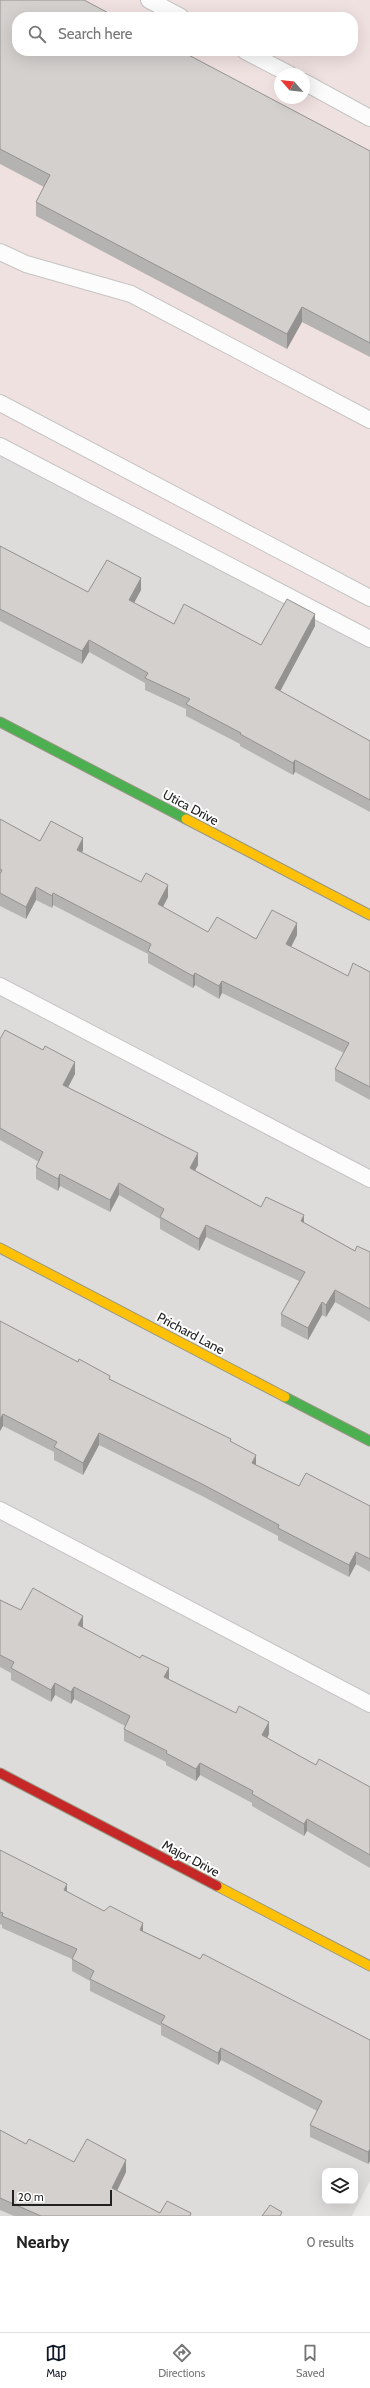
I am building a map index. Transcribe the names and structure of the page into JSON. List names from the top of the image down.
{
  "streets": {
    "street": ["Utica Drive", "Prichard Lane", "Major Drive"]
  },
  "scale_bar": "20 m",
  "north": "top left",
  "page": {
    "search": "Search here",
    "scale": "20 m",
    "heading": ["Nearby", "0 results"],
    "nav": ["Map", "Directions", "Saved"]
  }
}
